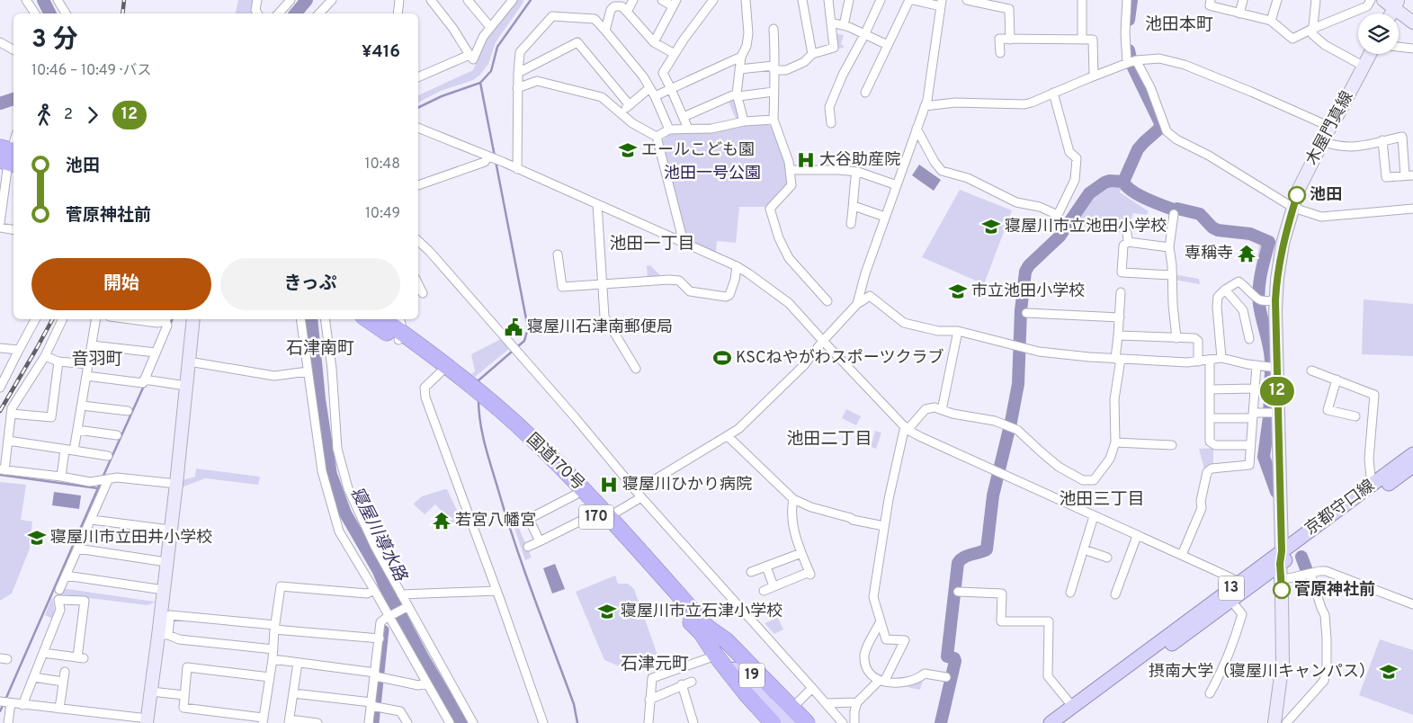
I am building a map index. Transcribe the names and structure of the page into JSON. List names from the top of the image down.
{
  "streets": {
    "highway": ["国道170号", "170"],
    "main road": [
      "木屋門真線",
      "京都守口線",
      "13",
      "19"
    ]
  },
  "crossings": [
    ["木屋門真線", "京都守口線"],
    ["国道170号", "19"]
  ],
  "districts": [
    "池田本町",
    "池田一丁目",
    "石津南町",
    "音羽町",
    "池田二丁目",
    "池田三丁目",
    "石津元町"
  ],
  "water": ["寝屋川導水路"],
  "parks": ["池田一号公園"],
  "places": {
    "school or university": [
      "エールこども園",
      "寝屋川市立池田小学校",
      "市立池田小学校",
      "寝屋川市立田井小学校",
      "寝屋川市立石津小学校",
      "摂南大学（寝屋川キャンパス）"
    ],
    "hospital": ["大谷助産院", "寝屋川ひかり病院"],
    "other": ["池田", "菅原神社前"],
    "temple": ["専稱寺", "若宮八幡宮"],
    "public building": ["寝屋川石津南郵便局"],
    "sports": ["KSCねやがわスポーツクラブ"]
  },
  "lines": ["bus line 12"],
  "page": {
    "on_map": "12",
    "heading": ["3 分", "10:46 – 10:49 · バス", "¥416"],
    "legs": ["2", "12"],
    "list": [
      {
        "name": "池田",
        "value": "10:48"
      },
      {
        "name": "菅原神社前",
        "value": "10:49"
      }
    ],
    "buttons": ["開始", "きっぷ"]
  }
}
